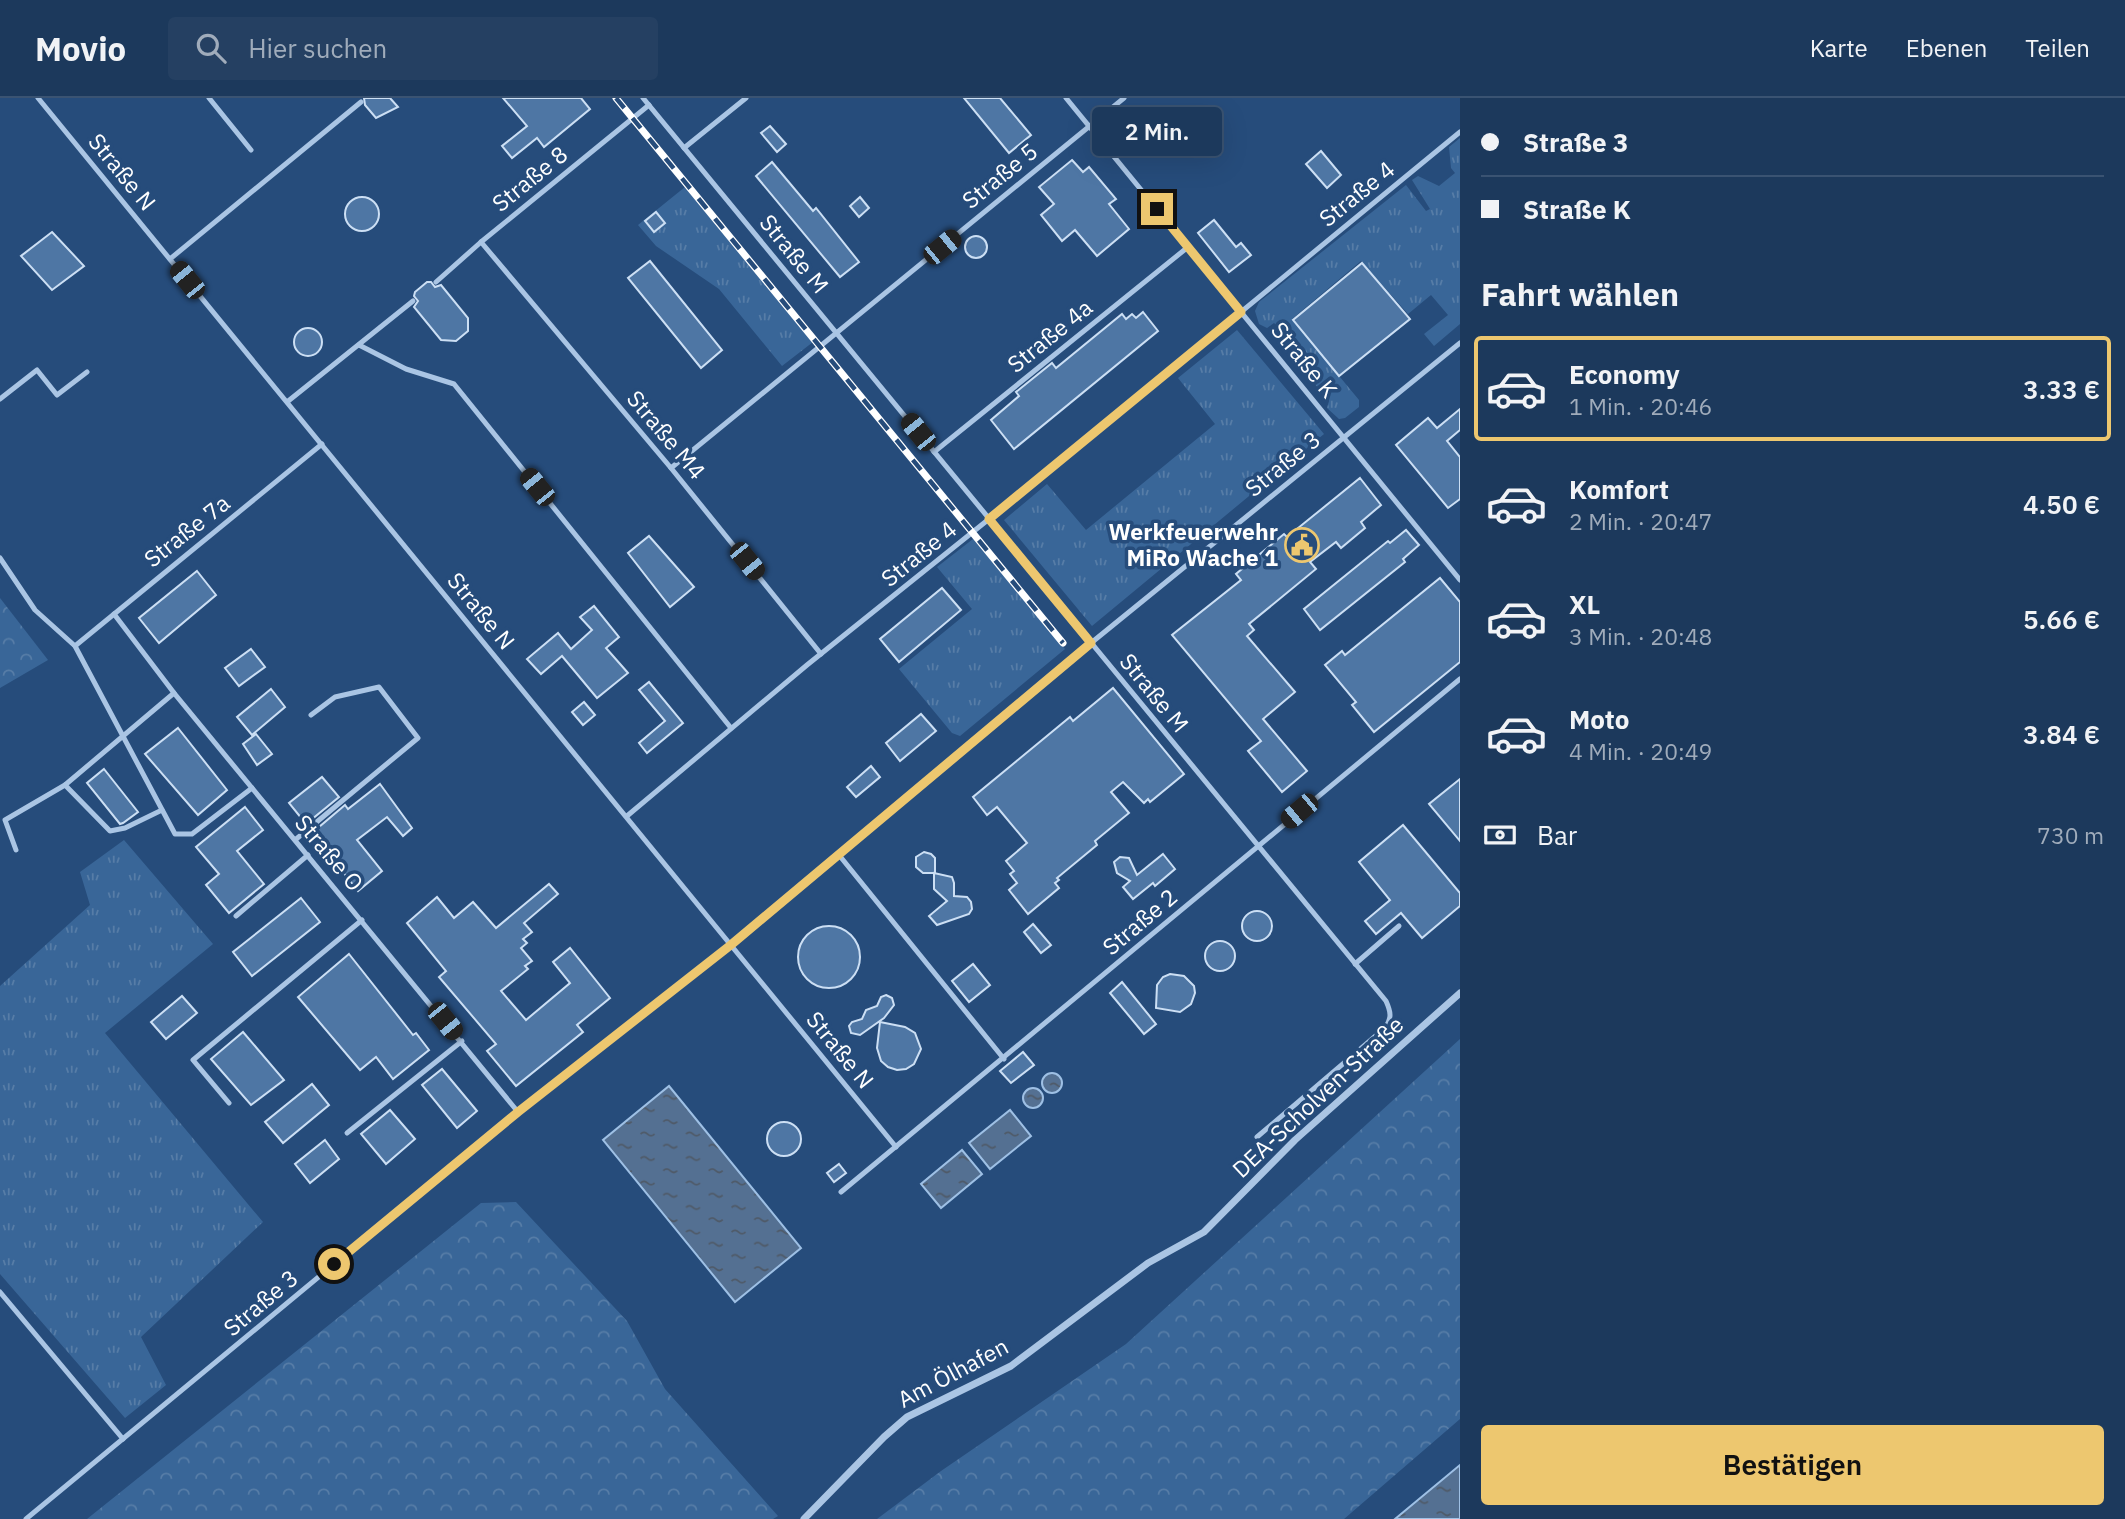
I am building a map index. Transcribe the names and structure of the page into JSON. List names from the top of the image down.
{
  "streets": {
    "street": ["DEA-Scholven-Straße", "Am Ölhafen"],
    "lane": [
      "Straße N",
      "Straße 5",
      "Straße 8",
      "Straße 4",
      "Straße M",
      "Straße 4a",
      "Straße K",
      "Straße M4",
      "Straße 3",
      "Straße 7a",
      "Straße O",
      "Straße 2"
    ]
  },
  "crossings": [
    ["Straße N", "Straße 4"],
    ["Straße N", "Straße 3"],
    ["Straße N", "Straße 7a"],
    ["Straße N", "Straße 2"],
    ["Straße 5", "Straße M"],
    ["Straße 5", "Straße K"],
    ["Straße 5", "Straße M4"],
    ["Straße 8", "Straße M"],
    ["Straße 8", "Straße M4"],
    ["Straße 4", "Straße M"],
    ["Straße 4", "Straße K"],
    ["Straße 4", "Straße M4"],
    ["Straße M", "Straße 4a"],
    ["Straße M", "Straße 3"],
    ["Straße M", "Straße 2"],
    ["Straße 4a", "Straße K"],
    ["Straße K", "Straße 3"],
    ["Straße 3", "Straße O"],
    ["Straße 7a", "Straße O"],
    ["DEA-Scholven-Straße", "Am Ölhafen"]
  ],
  "places": {
    "public building": ["Werkfeuerwehr MiRo Wache 1"]
  },
  "page": {
    "header": "Movio",
    "search": "Hier suchen",
    "nav": ["Karte", "Ebenen", "Teilen"],
    "banner": ["Straße 3", "Straße K"],
    "bubble": "2 Min.",
    "heading": "Fahrt wählen",
    "list": [
      {
        "name": "Economy",
        "note": "1 Min. · 20:46",
        "value": "3.33 €"
      },
      {
        "name": "Komfort",
        "note": "2 Min. · 20:47",
        "value": "4.50 €"
      },
      {
        "name": "XL",
        "note": "3 Min. · 20:48",
        "value": "5.66 €"
      },
      {
        "name": "Moto",
        "note": "4 Min. · 20:49",
        "value": "3.84 €"
      }
    ],
    "pay": ["Bar", "730 m"],
    "buttons": "Bestätigen"
  }
}
